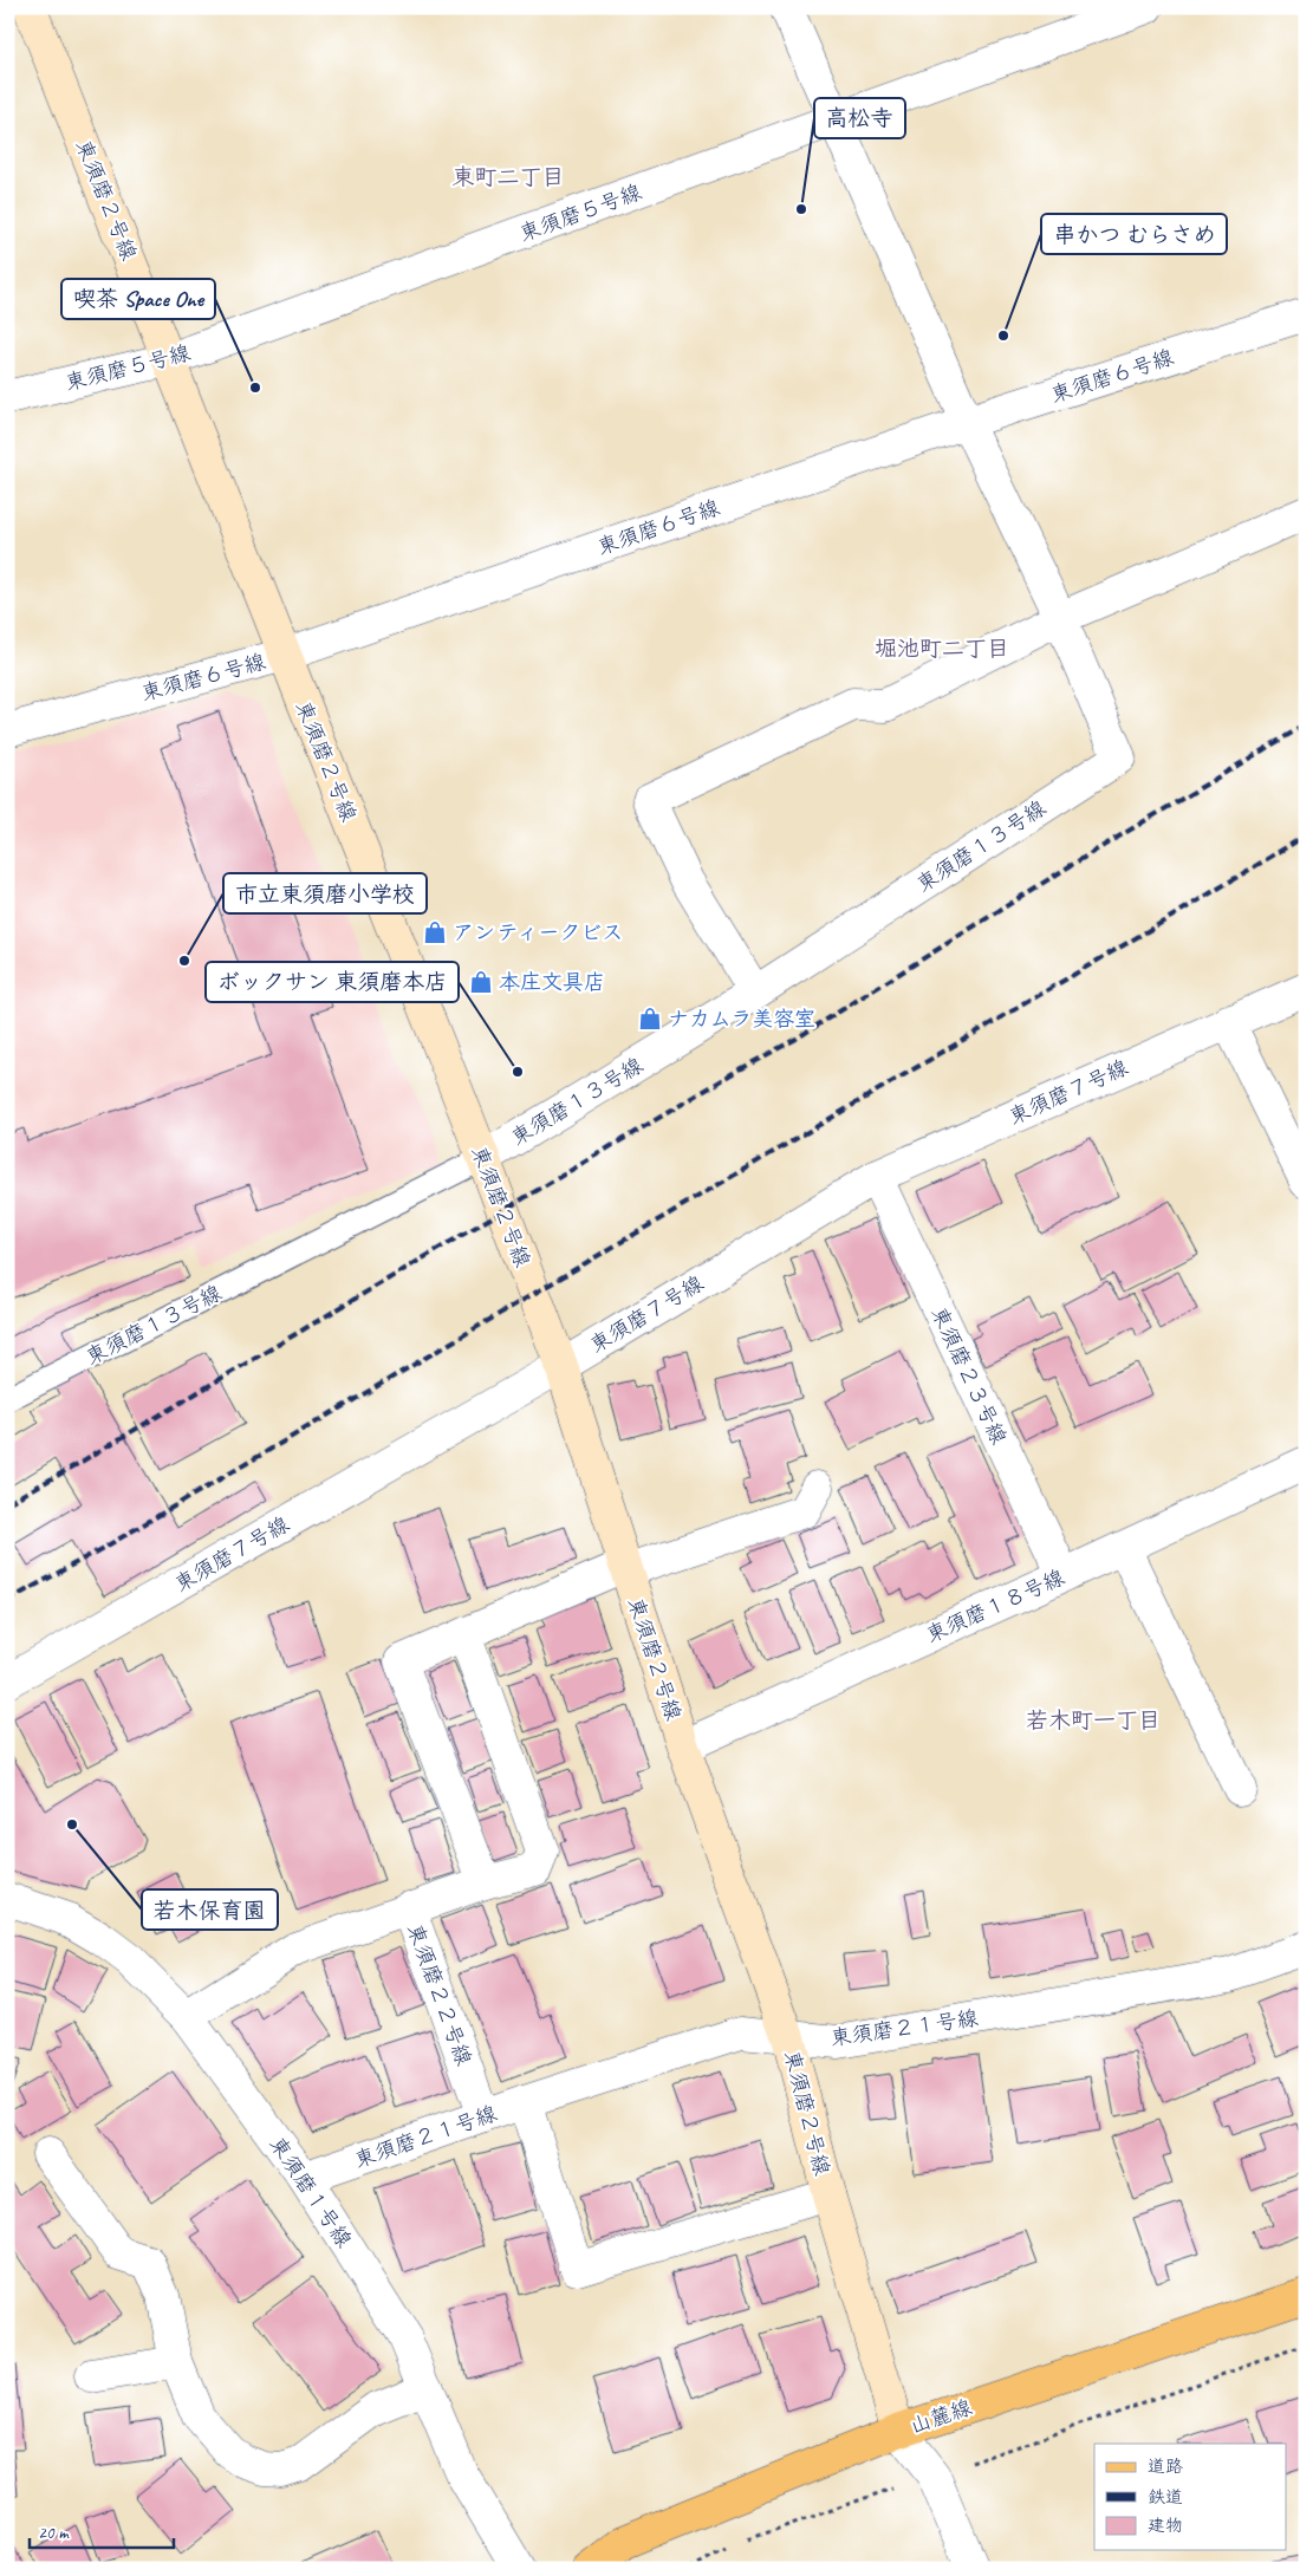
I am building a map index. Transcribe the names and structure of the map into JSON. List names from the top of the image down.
{
  "streets": {
    "main road": ["山麓線"],
    "street": [
      "東須磨２号線",
      "東須磨５号線",
      "東須磨６号線",
      "東須磨１３号線",
      "東須磨７号線",
      "東須磨２３号線",
      "東須磨１８号線",
      "東須磨２２号線",
      "東須磨２１号線",
      "東須磨１号線"
    ]
  },
  "crossings": [
    ["東須磨２号線", "東須磨５号線"],
    ["東須磨２号線", "東須磨６号線"],
    ["東須磨２号線", "東須磨１３号線"],
    ["東須磨２号線", "東須磨７号線"],
    ["東須磨２号線", "東須磨１８号線"],
    ["東須磨２号線", "東須磨２１号線"],
    ["東須磨２号線", "山麓線"],
    ["東須磨７号線", "東須磨２３号線"],
    ["東須磨２３号線", "東須磨１８号線"],
    ["東須磨２２号線", "東須磨２１号線"],
    ["東須磨２２号線", "東須磨１号線"],
    ["東須磨２１号線", "東須磨１号線"]
  ],
  "districts": ["東町二丁目", "堀池町二丁目", "若木町一丁目"],
  "places": {
    "other": [
      "高松寺",
      "串かつ むらさめ",
      "喫茶 Space One",
      "市立東須磨小学校",
      "ボックサン 東須磨本店",
      "若木保育園"
    ],
    "shop": ["アンティークビス", "本庄文具店", "ナカムラ美容室"]
  },
  "legend": ["道路", "鉄道", "建物"],
  "scale_bar": "20 m"
}
